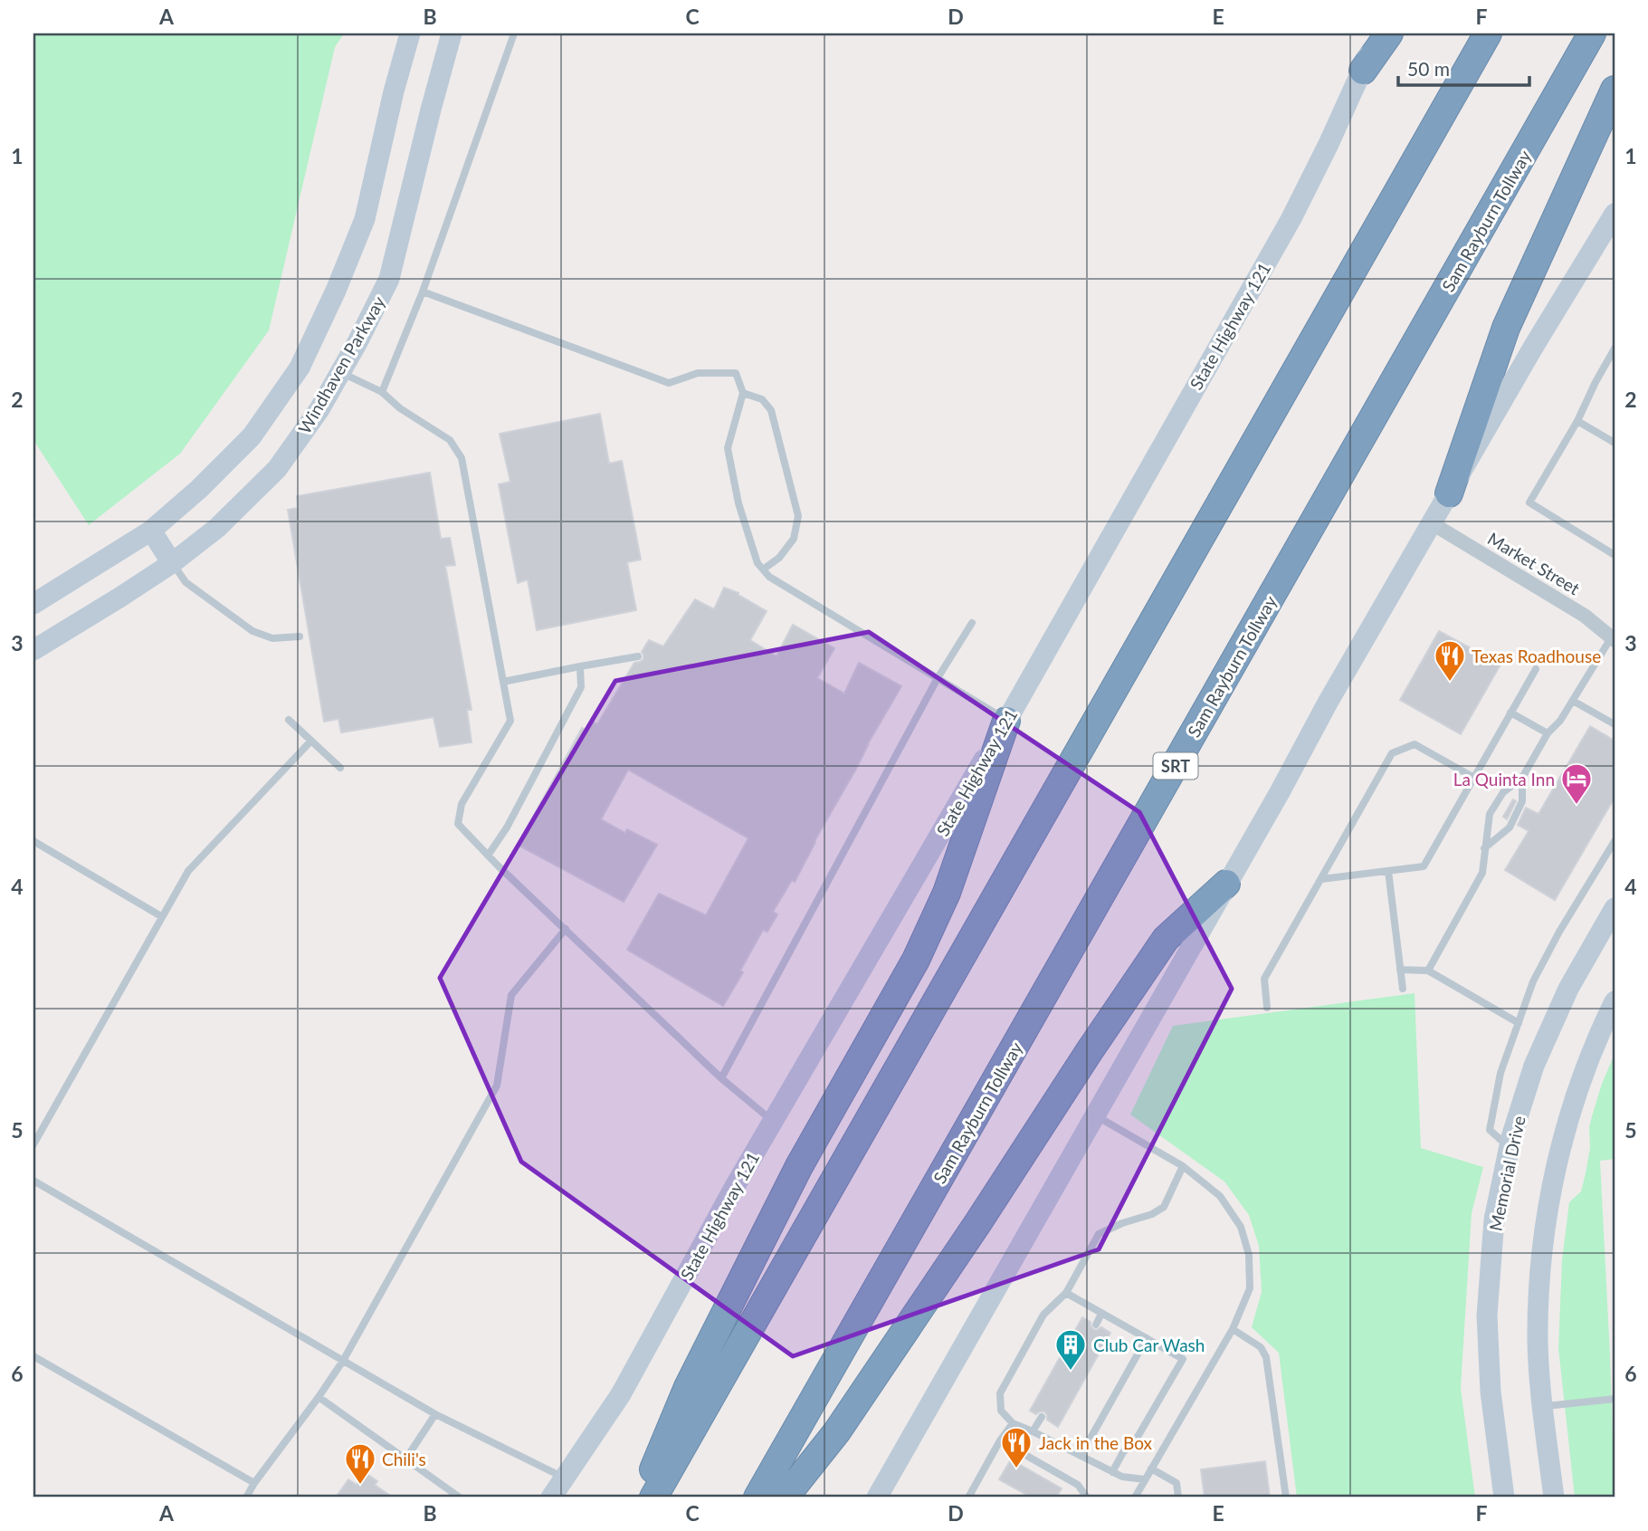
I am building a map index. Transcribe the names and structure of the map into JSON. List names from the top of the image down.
{
  "streets": {
    "highway": ["Sam Rayburn Tollway", "SRT"],
    "main road": ["State Highway 121", "Windhaven Parkway", "Memorial Drive"],
    "street": ["Market Street"]
  },
  "places": {
    "restaurant": ["Texas Roadhouse", "Jack in the Box", "Chili's"],
    "hotel": ["La Quinta Inn"],
    "building": ["Club Car Wash"]
  },
  "scale_bar": "50 m",
  "grid": {
    "columns": [
      "A",
      "B",
      "C",
      "D",
      "E",
      "F"
    ],
    "rows": [
      "1",
      "2",
      "3",
      "4",
      "5",
      "6"
    ]
  }
}
